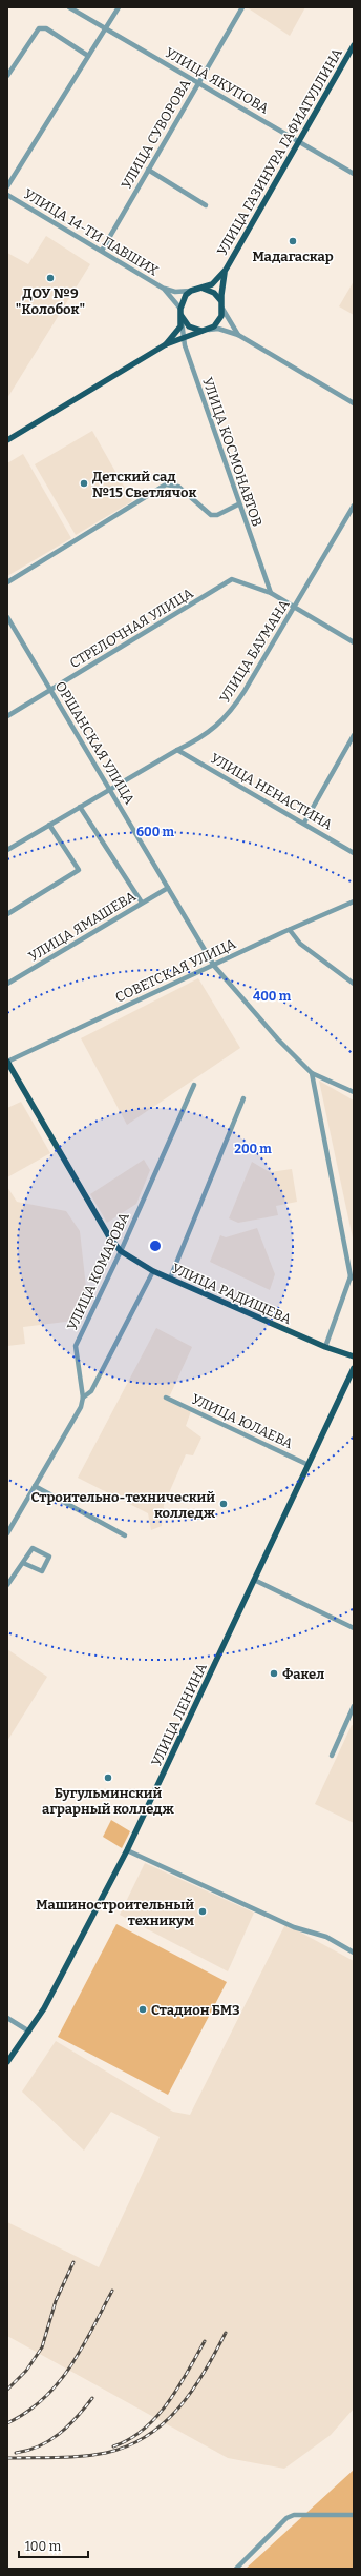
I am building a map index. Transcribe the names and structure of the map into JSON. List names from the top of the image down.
{
  "streets": {
    "main road": ["УЛИЦА ГАЗИНУРА ГАФИАТУЛЛИНА", "УЛИЦА РАДИЩЕВА", "УЛИЦА ЛЕНИНА"],
    "street": [
      "УЛИЦА ЯКУПОВА",
      "УЛИЦА СУВОРОВА",
      "УЛИЦА 14-ТИ ПАВШИХ",
      "УЛИЦА КОСМОНАВТОВ",
      "СТРЕЛОЧНАЯ УЛИЦА",
      "УЛИЦА БАУМАНА",
      "ОРШАНСКАЯ УЛИЦА",
      "УЛИЦА НЕНАСТИНА",
      "УЛИЦА ЯМАШЕВА",
      "СОВЕТСКАЯ УЛИЦА",
      "УЛИЦА КОМАРОВА",
      "УЛИЦА ЮЛАЕВА"
    ]
  },
  "crossings": [
    ["УЛИЦА ЯКУПОВА", "УЛИЦА СУВОРОВА"],
    ["УЛИЦА ЯКУПОВА", "УЛИЦА ГАЗИНУРА ГАФИАТУЛЛИНА"],
    ["УЛИЦА СУВОРОВА", "УЛИЦА 14-ТИ ПАВШИХ"],
    ["УЛИЦА КОСМОНАВТОВ", "СТРЕЛОЧНАЯ УЛИЦА"],
    ["СТРЕЛОЧНАЯ УЛИЦА", "ОРШАНСКАЯ УЛИЦА"],
    ["УЛИЦА БАУМАНА", "ОРШАНСКАЯ УЛИЦА"],
    ["УЛИЦА БАУМАНА", "УЛИЦА НЕНАСТИНА"],
    ["ОРШАНСКАЯ УЛИЦА", "УЛИЦА ЯМАШЕВА"],
    ["ОРШАНСКАЯ УЛИЦА", "СОВЕТСКАЯ УЛИЦА"],
    ["СОВЕТСКАЯ УЛИЦА", "УЛИЦА РАДИЩЕВА"],
    ["УЛИЦА КОМАРОВА", "УЛИЦА РАДИЩЕВА"],
    ["УЛИЦА ЮЛАЕВА", "УЛИЦА ЛЕНИНА"]
  ],
  "places": [
    "Мадагаскар",
    "ДОУ №9 \"Колобок\"",
    "Детский сад №15 Светлячок",
    "Строительно-технический колледж",
    "Факел",
    "Бугульминский аграрный колледж",
    "Машиностроительный техникум",
    "Стадион БМЗ"
  ],
  "scale_bar": "100 m",
  "rings": ["600 m", "400 m", "200 m"]
}
